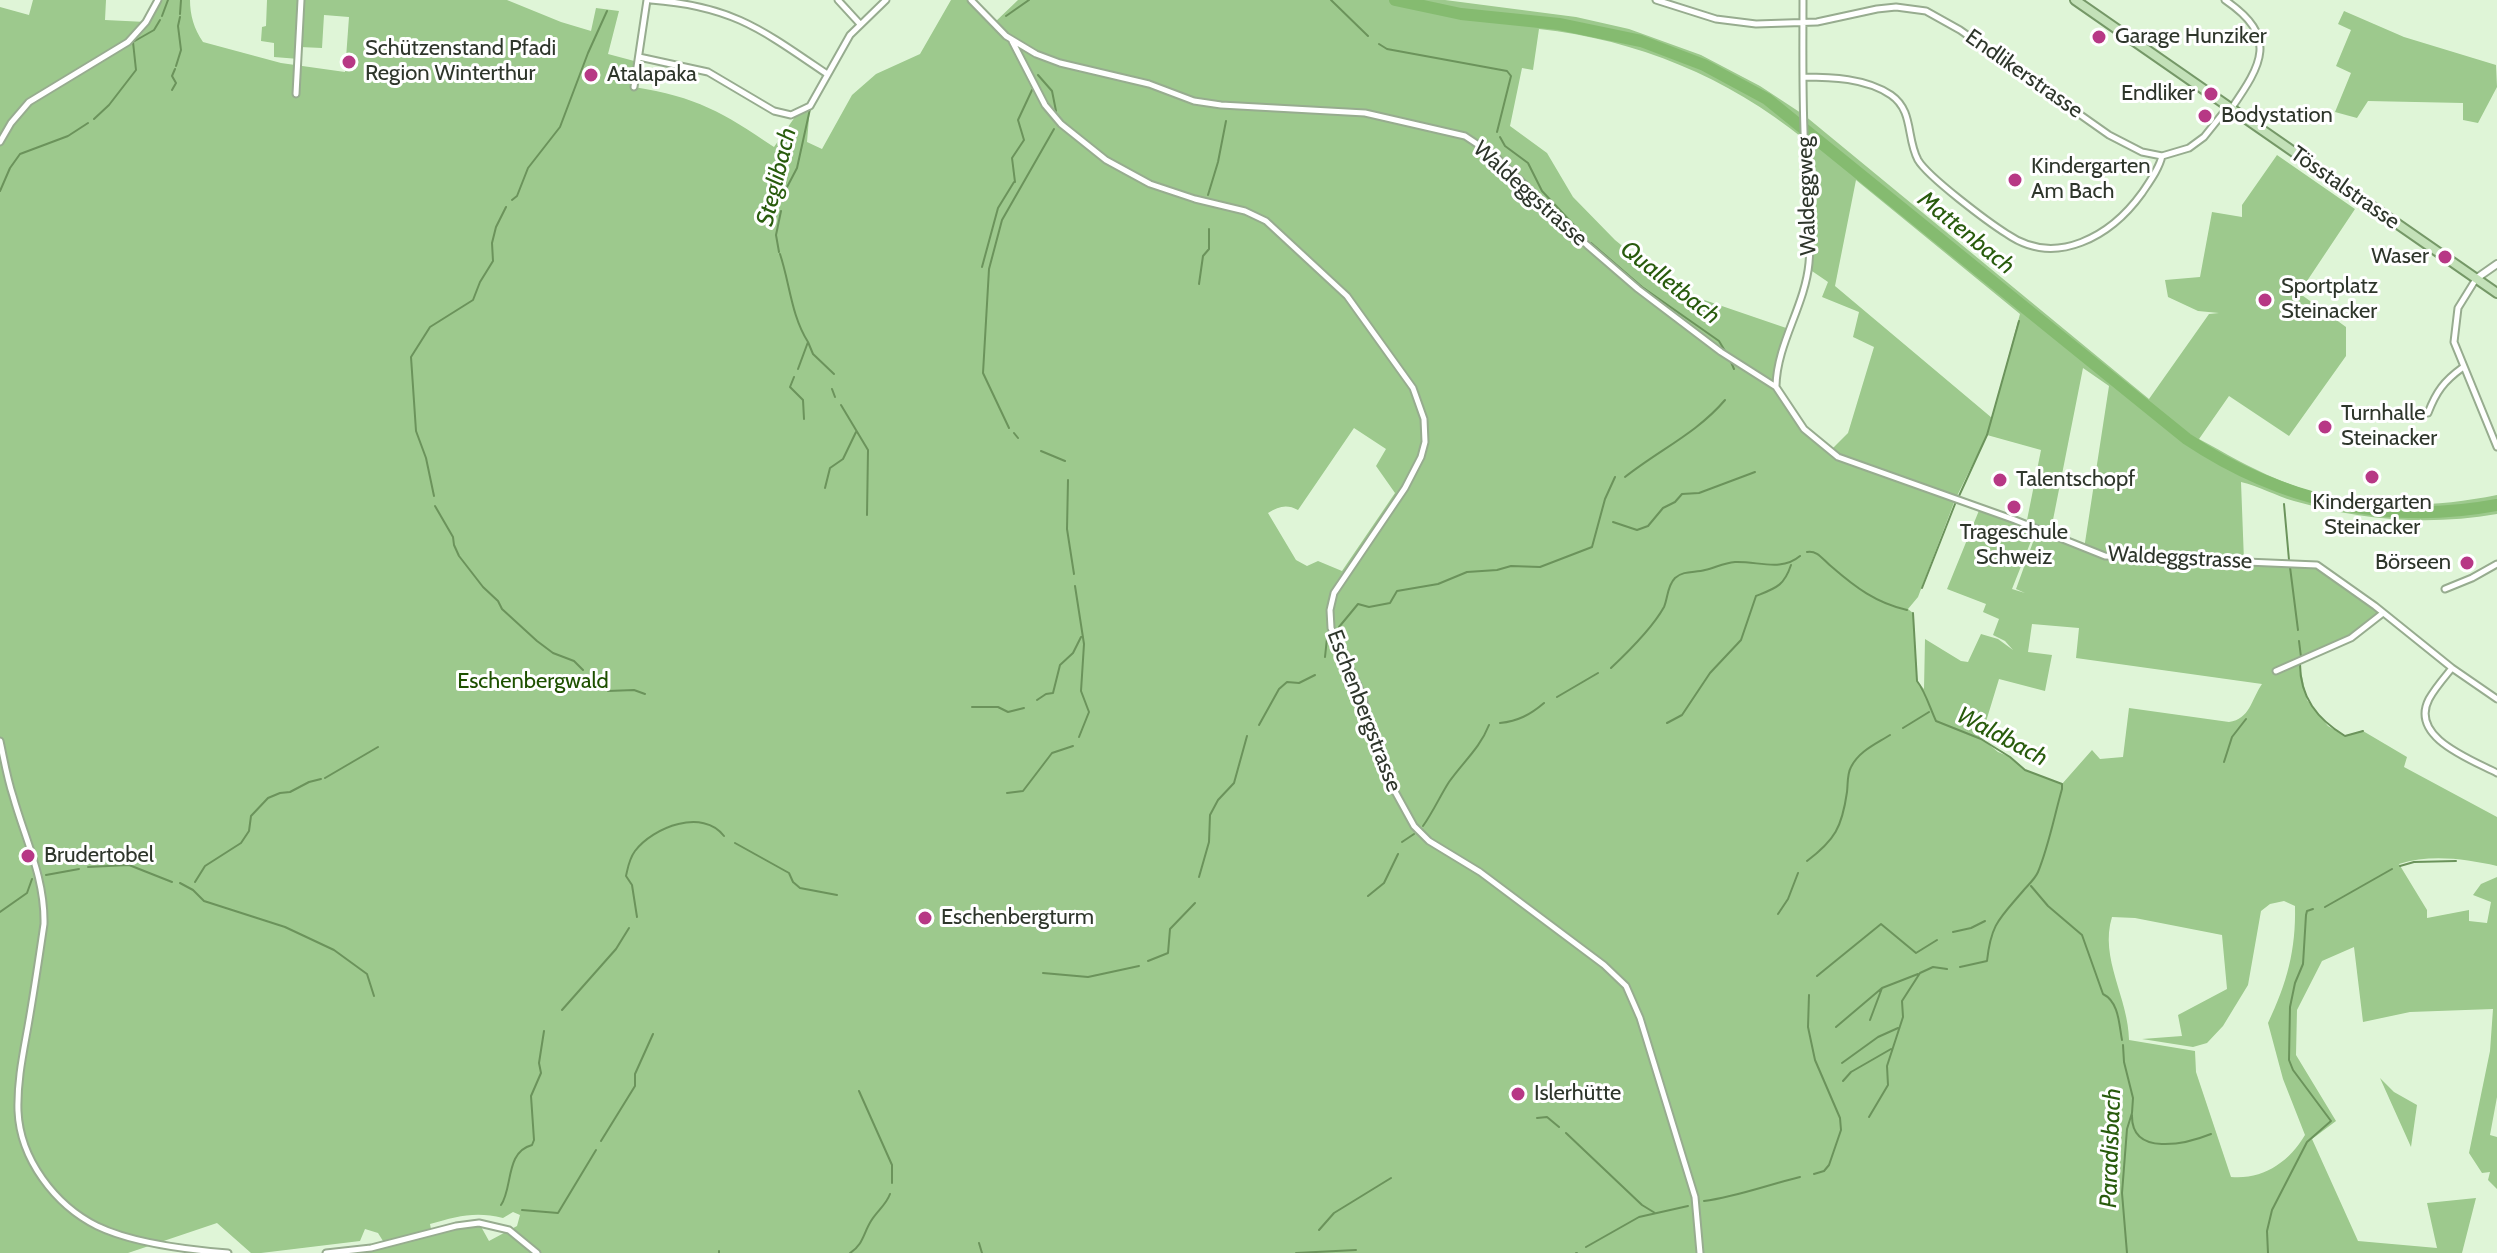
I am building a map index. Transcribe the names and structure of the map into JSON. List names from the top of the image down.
{
  "streets": {
    "main road": ["Tösstalstrasse"],
    "street": [
      "Endlikerstrasse",
      "Waldeggstrasse",
      "Waldeggweg",
      "Eschenbergstrasse"
    ]
  },
  "crossings": [
    ["Endlikerstrasse", "Waldeggweg"],
    ["Waldeggstrasse", "Waldeggweg"],
    ["Waldeggstrasse", "Eschenbergstrasse"]
  ],
  "water": [
    "Steglibach",
    "Mattenbach",
    "Qualletbach",
    "Waldbach",
    "Paradisbach"
  ],
  "parks": ["Eschenbergwald"],
  "places": [
    "Garage Hunziker",
    "Schützenstand Pfadi Region Winterthur",
    "Atalapaka",
    "Endliker",
    "Bodystation",
    "Kindergarten Am Bach",
    "Waser",
    "Sportplatz Steinacker",
    "Turnhalle Steinacker",
    "Kindergarten Steinacker",
    "Talentschopf",
    "Trageschule Schweiz",
    "Börseen",
    "Brudertobel",
    "Eschenbergturm",
    "Islerhütte"
  ]
}
